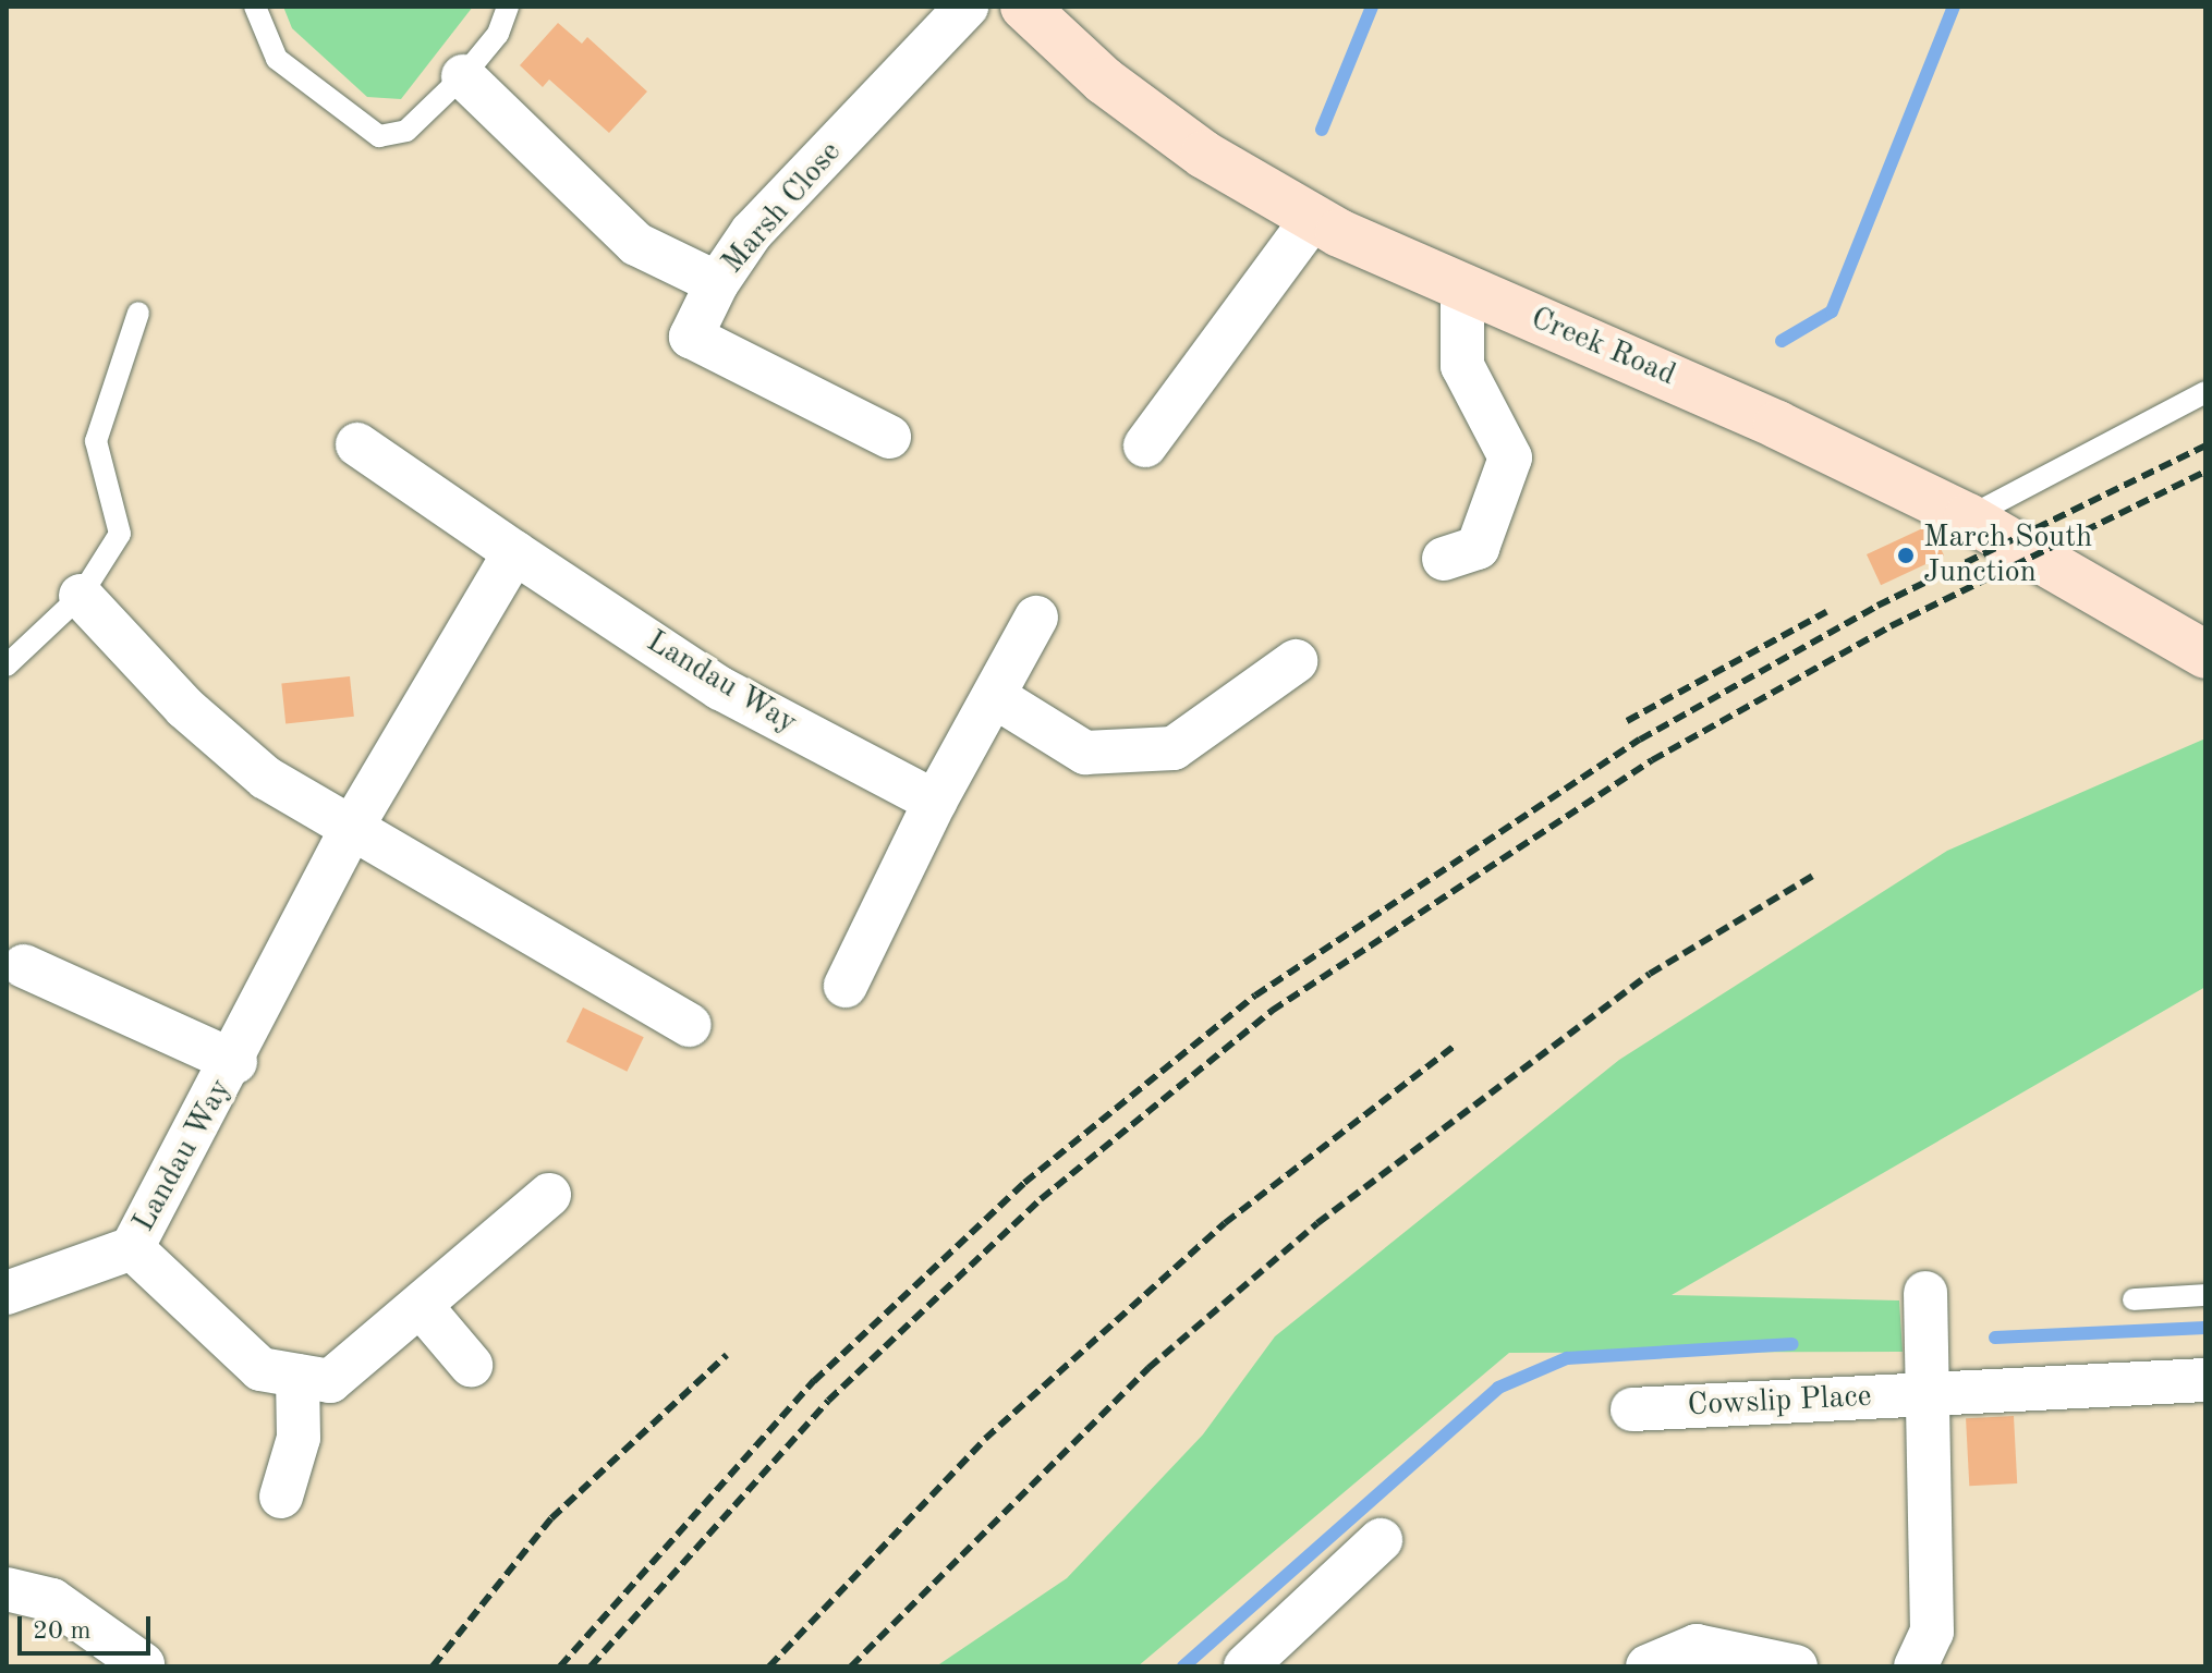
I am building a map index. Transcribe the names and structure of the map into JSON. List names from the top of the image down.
{
  "streets": {
    "street": [
      "Marsh Close",
      "Creek Road",
      "Landau Way",
      "Cowslip Place"
    ]
  },
  "places": ["March South Junction"],
  "scale_bar": "20 m"
}
